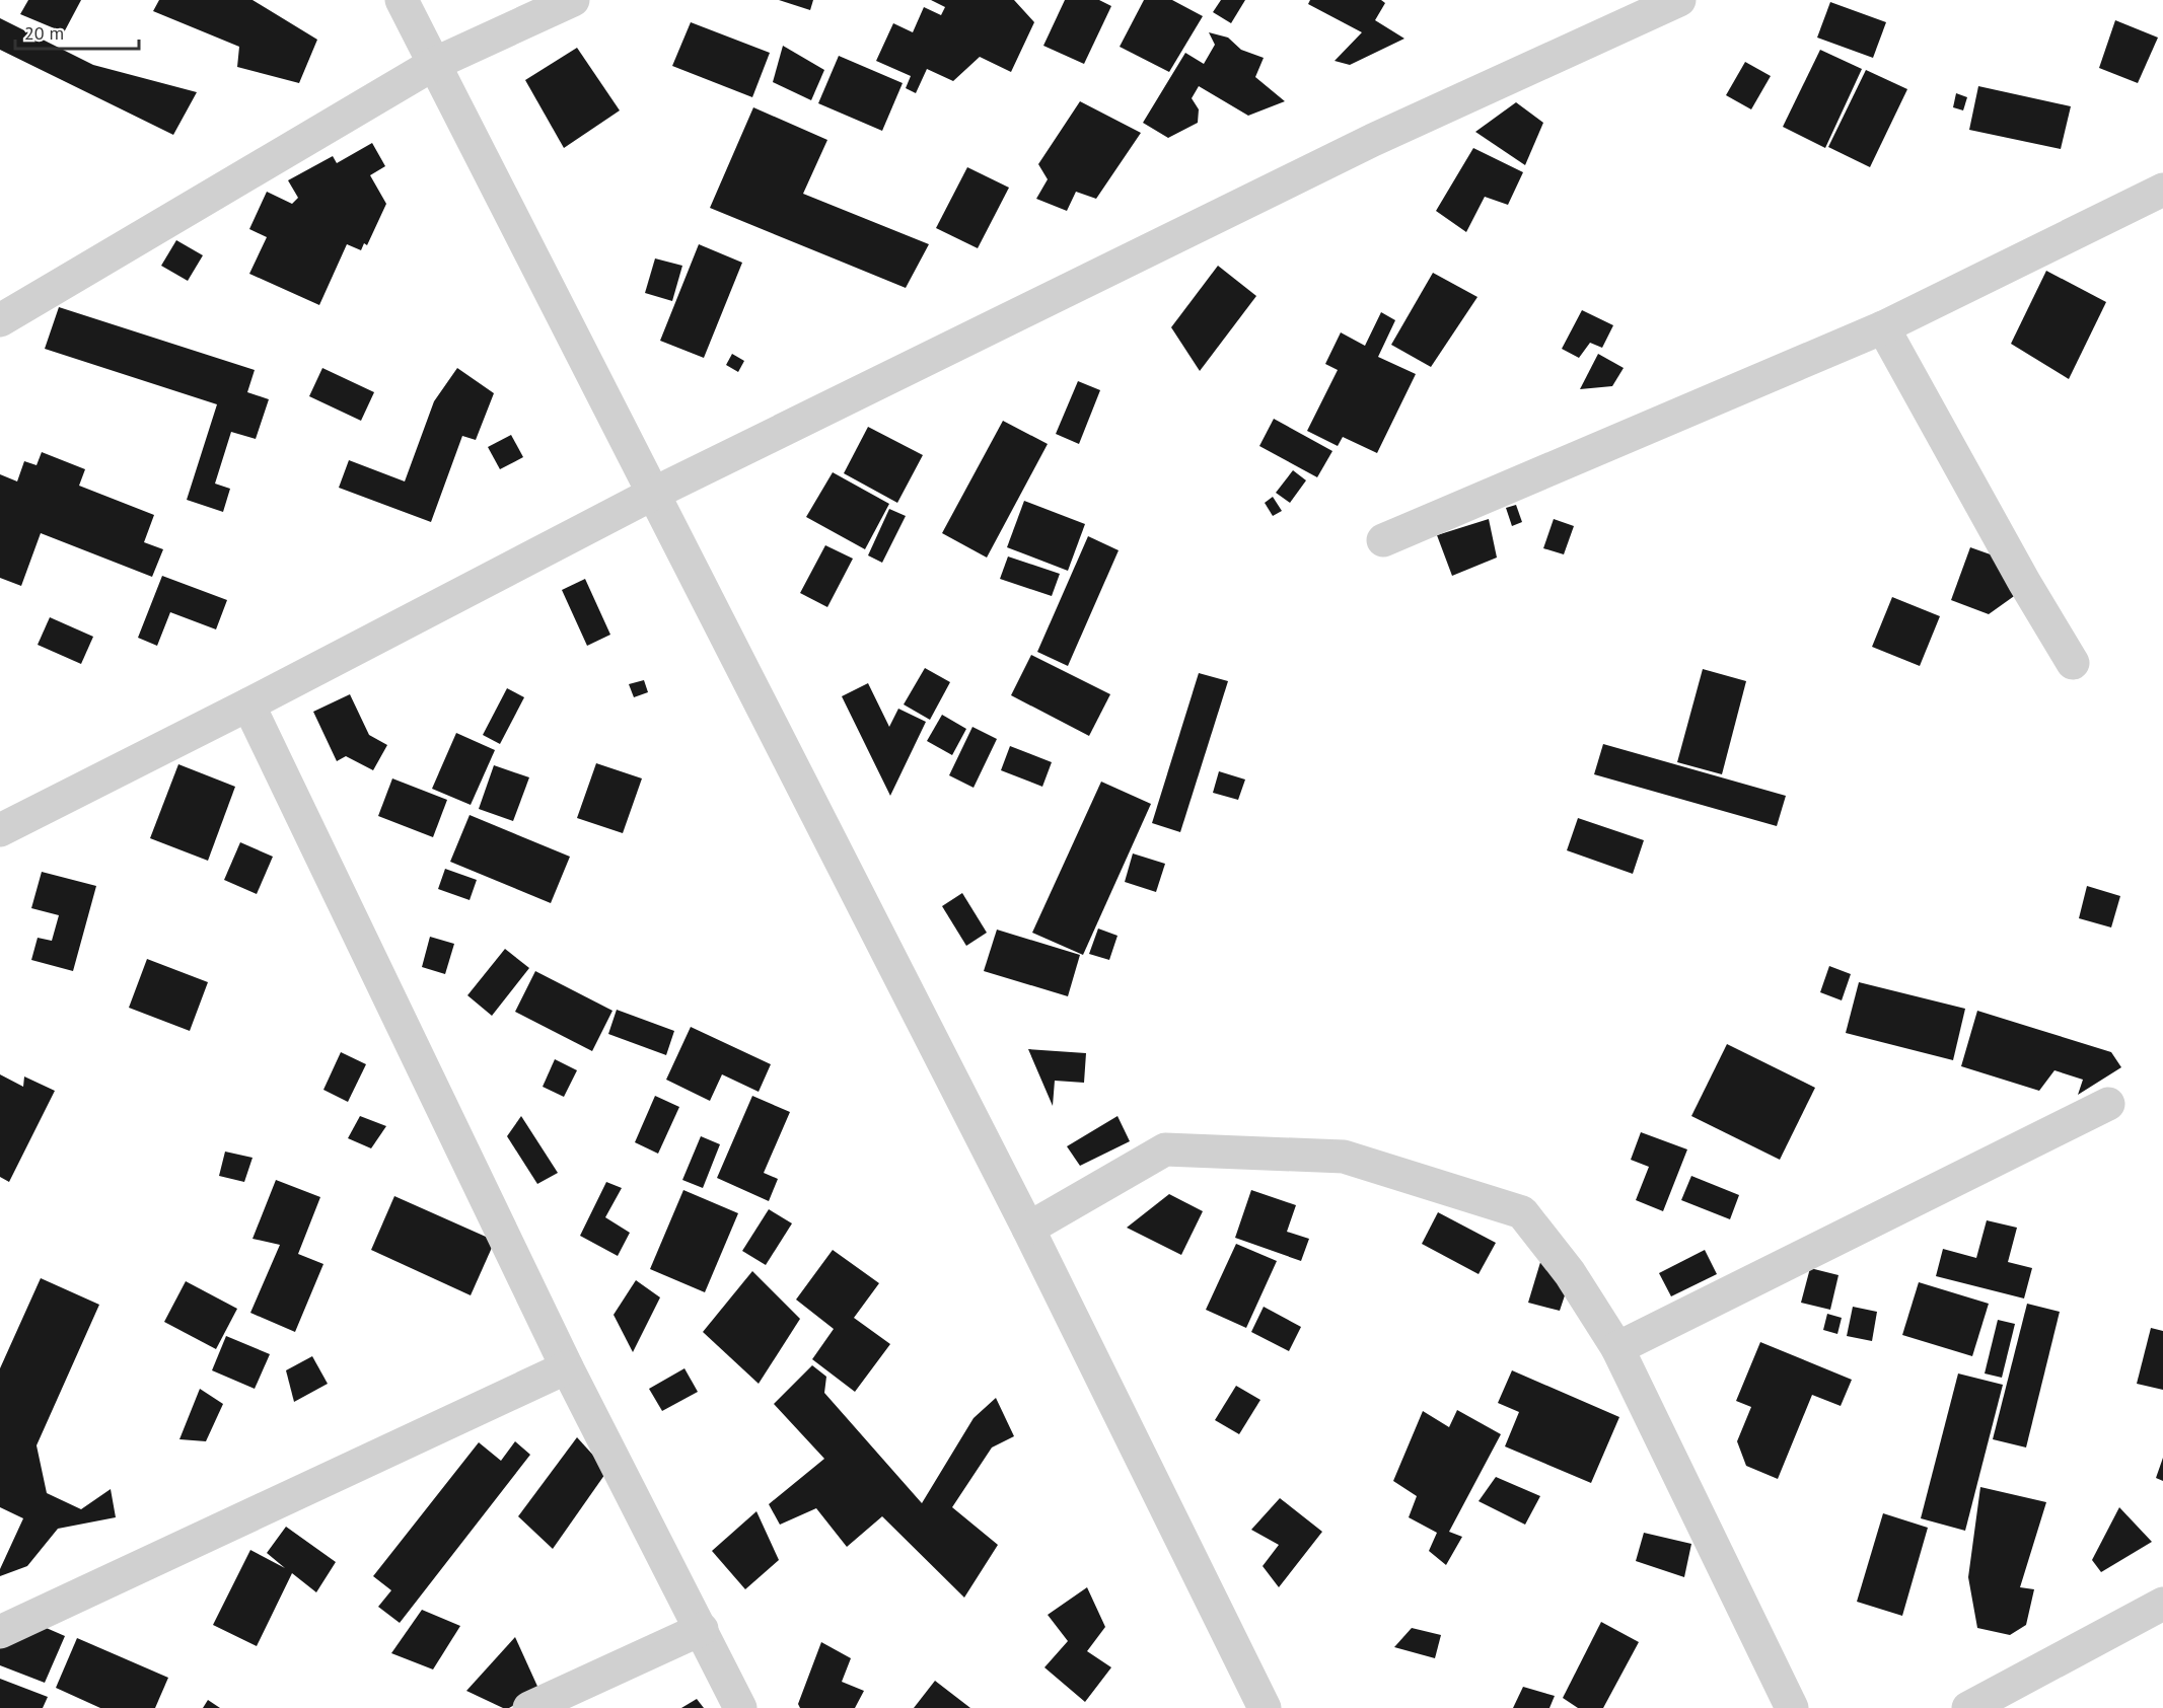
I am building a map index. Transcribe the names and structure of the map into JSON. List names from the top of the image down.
{
  "scale_bar": "20 m"
}
